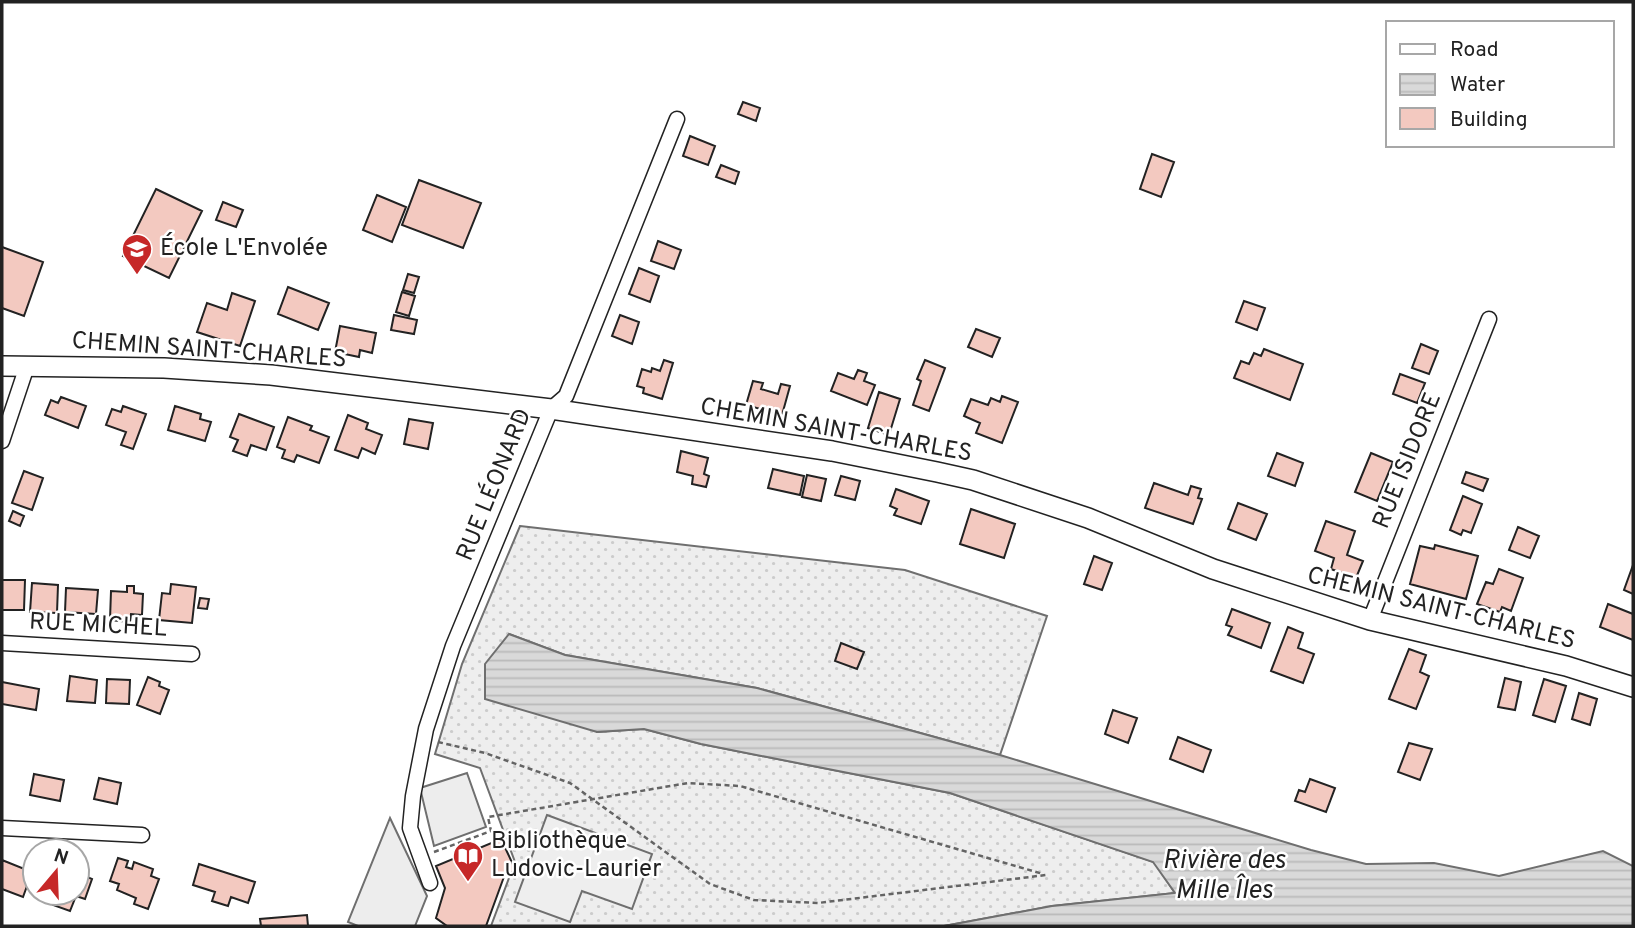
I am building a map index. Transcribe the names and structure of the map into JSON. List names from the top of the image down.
{
  "streets": {
    "main road": ["CHEMIN SAINT-CHARLES"],
    "street": ["RUE ISIDORE", "RUE LÉONARD", "RUE MICHEL"]
  },
  "crossings": [
    ["CHEMIN SAINT-CHARLES", "RUE ISIDORE"],
    ["CHEMIN SAINT-CHARLES", "RUE LÉONARD"]
  ],
  "water": ["Rivière des Mille Îles"],
  "places": {
    "school or university": ["École L'Envolée"],
    "library": ["Bibliothèque Ludovic-Laurier"]
  },
  "legend": ["Road", "Water", "Building"],
  "north": "top"
}
